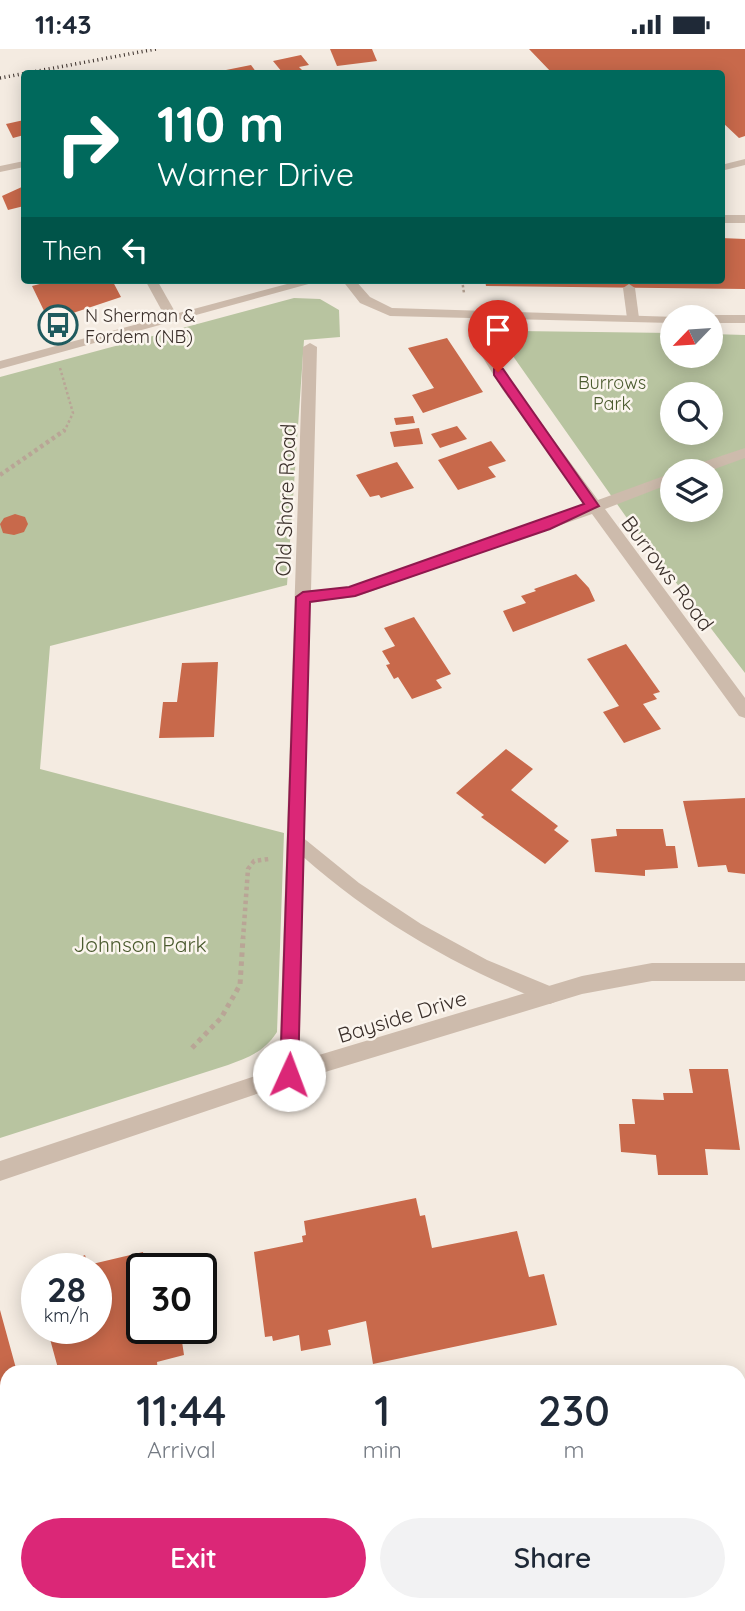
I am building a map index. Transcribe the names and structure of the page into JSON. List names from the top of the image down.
{
  "streets": {
    "street": ["Old Shore Road", "Burrows Road", "Bayside Drive"]
  },
  "crossings": [
    ["Old Shore Road", "Bayside Drive"]
  ],
  "parks": ["Burrows Park", "Johnson Park"],
  "places": {
    "bus stop": ["N Sherman & Fordem (NB)"]
  },
  "north": "bottom left",
  "page": {
    "status": "11:43",
    "turn": ["110 m", "Warner Drive"],
    "then": "Then",
    "speed": "28 km/h",
    "limit": "30",
    "eta": [
      "11:44",
      "Arrival",
      "1",
      "min",
      "230",
      "m"
    ],
    "buttons": ["Exit", "Share"]
  }
}
